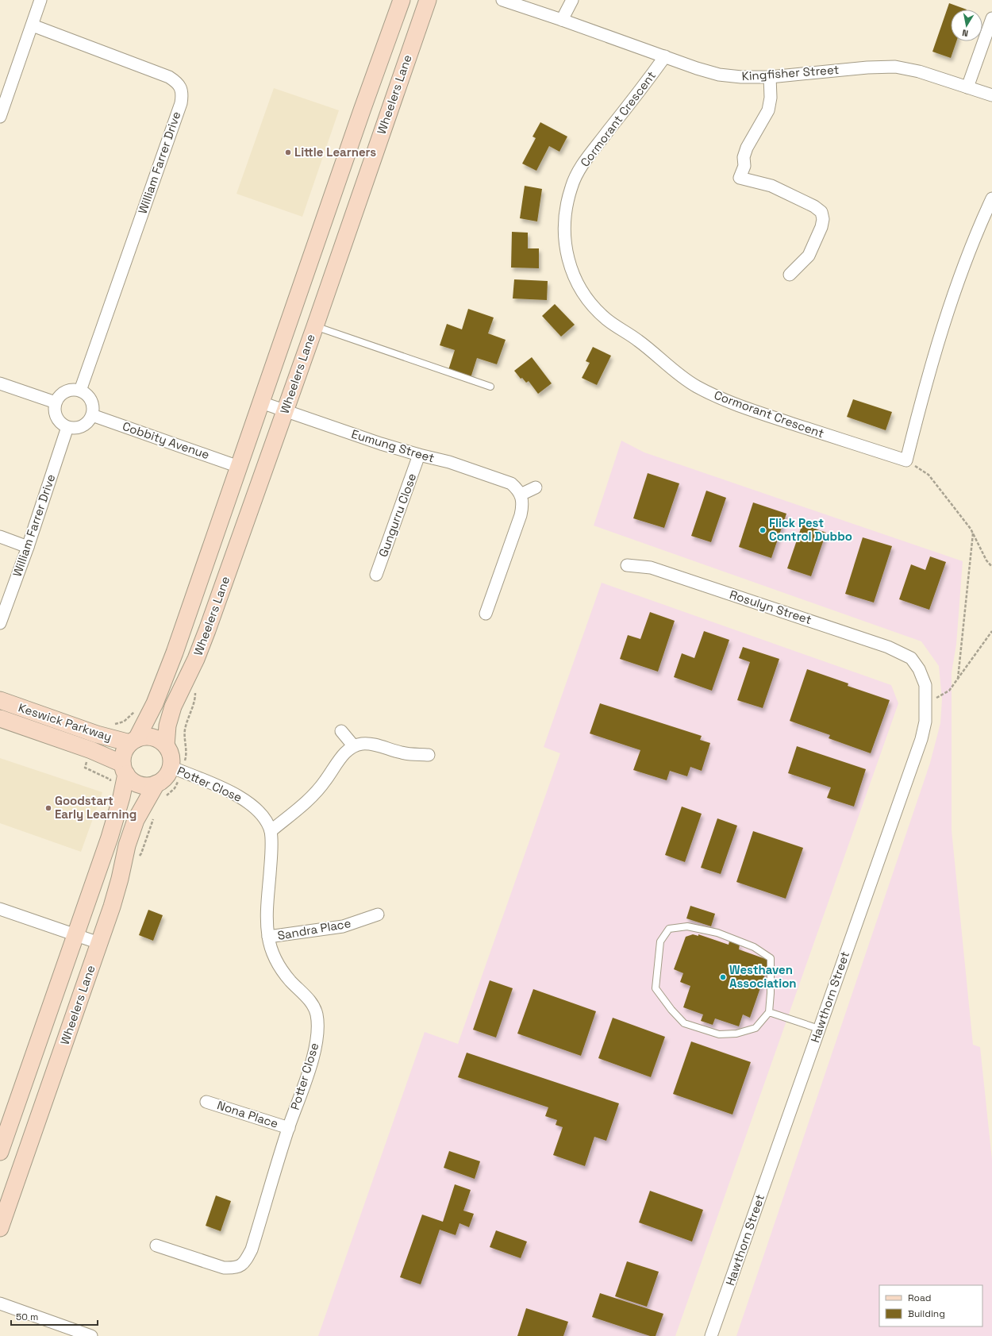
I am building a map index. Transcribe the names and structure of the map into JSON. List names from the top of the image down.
{
  "streets": {
    "main road": ["Wheelers Lane", "Keswick Parkway"],
    "street": [
      "Kingfisher Street",
      "Cormorant Crescent",
      "William Farrer Drive",
      "Cobbity Avenue",
      "Eumung Street",
      "Gungurru Close",
      "Rosulyn Street",
      "Potter Close",
      "Sandra Place",
      "Hawthorn Street",
      "Nona Place"
    ]
  },
  "crossings": [
    ["Kingfisher Street", "Cormorant Crescent"],
    ["Wheelers Lane", "Cobbity Avenue"],
    ["Wheelers Lane", "Eumung Street"],
    ["Wheelers Lane", "Keswick Parkway"],
    ["Wheelers Lane", "Potter Close"],
    ["William Farrer Drive", "Cobbity Avenue"],
    ["Eumung Street", "Gungurru Close"],
    ["Rosulyn Street", "Hawthorn Street"],
    ["Keswick Parkway", "Potter Close"],
    ["Potter Close", "Sandra Place"],
    ["Potter Close", "Nona Place"]
  ],
  "places": [
    "Little Learners",
    "Flick Pest Control Dubbo",
    "Goodstart Early Learning",
    "Westhaven Association"
  ],
  "legend": ["Road", "Building"],
  "scale_bar": "50 m",
  "north": "bottom"
}
